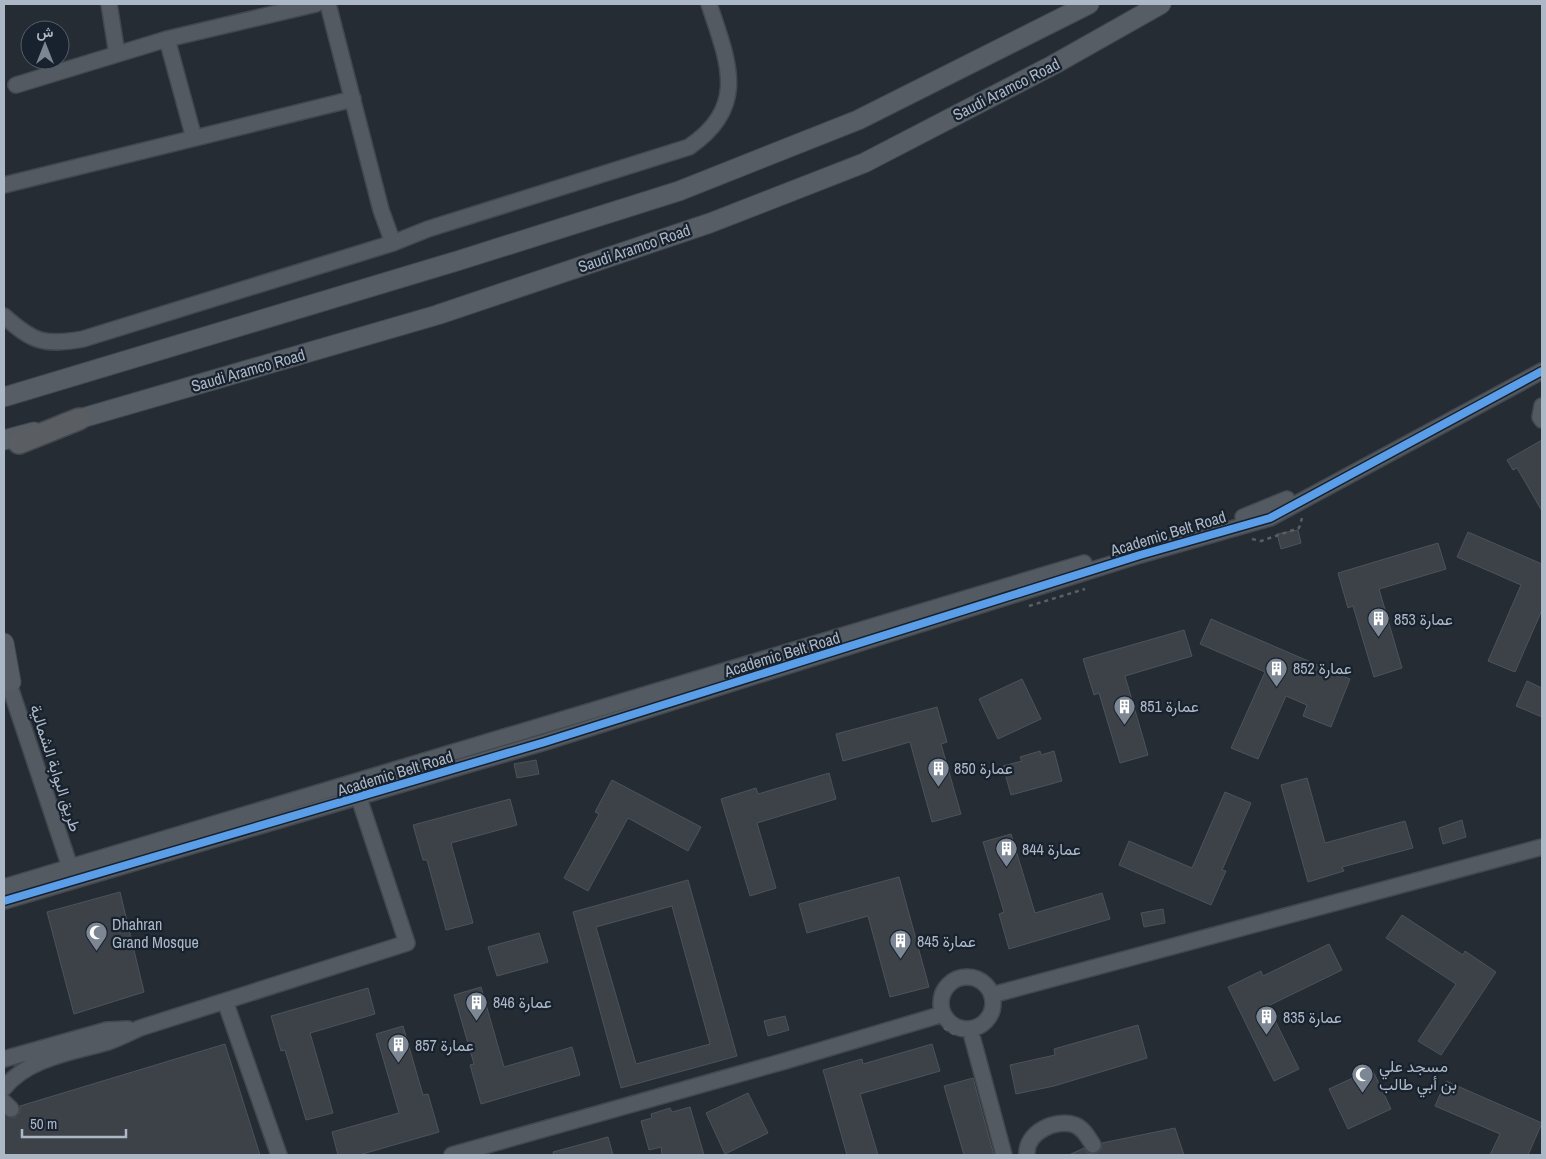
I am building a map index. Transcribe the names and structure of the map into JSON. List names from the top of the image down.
{
  "streets": {
    "main road": ["Saudi Aramco Road"],
    "street": ["Academic Belt Road", "طريق البوابة الشمالية"]
  },
  "crossings": [
    ["Academic Belt Road", "طريق البوابة الشمالية"]
  ],
  "places": {
    "building": [
      "عمارة 853",
      "عمارة 852",
      "عمارة 851",
      "عمارة 850",
      "عمارة 844",
      "عمارة 845",
      "عمارة 846",
      "عمارة 835",
      "عمارة 857"
    ],
    "mosque": ["Dhahran Grand Mosque", "مسجد علي بن أبي طالب"]
  },
  "scale_bar": "50 m",
  "north": "top"
}
